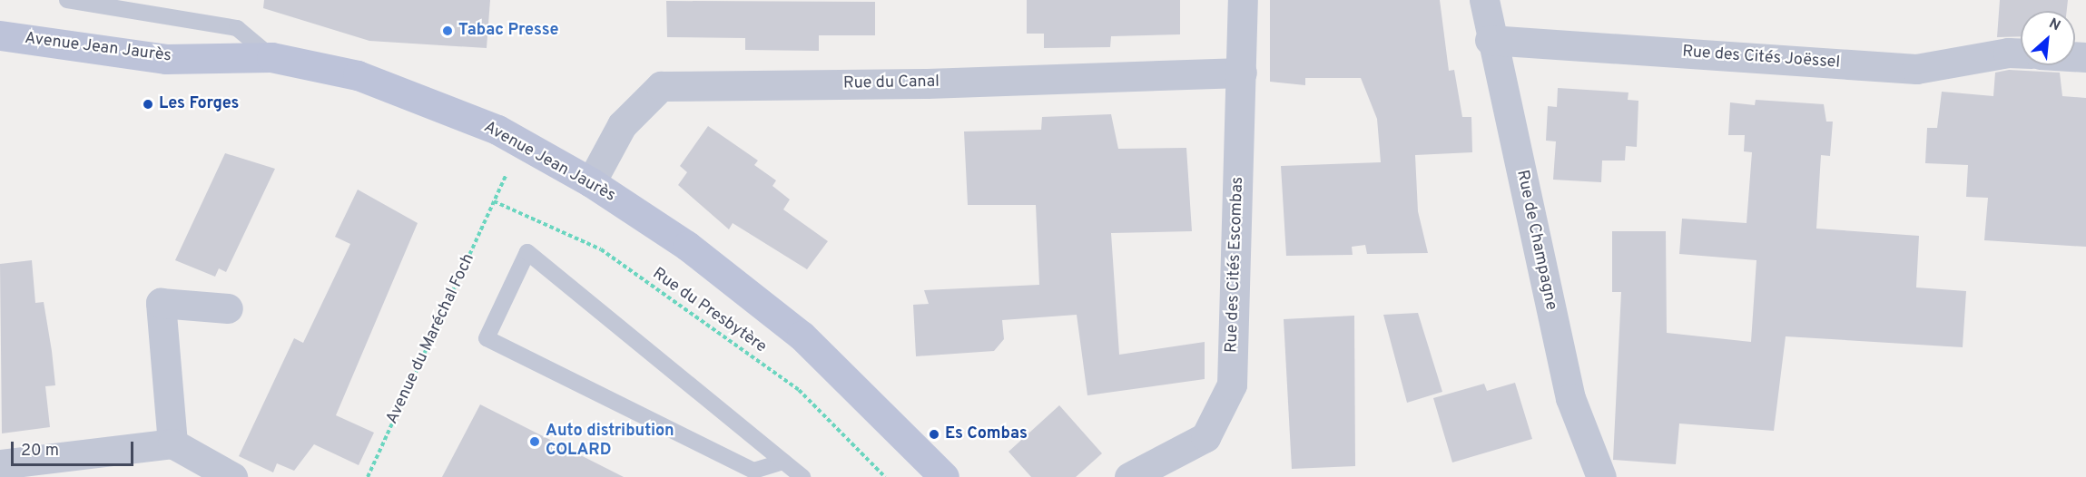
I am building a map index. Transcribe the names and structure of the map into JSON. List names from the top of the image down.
{
  "streets": {
    "street": [
      "Avenue Jean Jaurès",
      "Rue des Cités Joëssel",
      "Rue du Canal",
      "Rue de Champagne",
      "Rue des Cités Escombas"
    ],
    "path": ["Rue du Presbytère", "Avenue du Maréchal Foch"]
  },
  "crossings": [
    ["Avenue Jean Jaurès", "Rue du Canal"],
    ["Rue des Cités Joëssel", "Rue de Champagne"],
    ["Rue du Canal", "Rue des Cités Escombas"],
    ["Rue du Presbytère", "Avenue du Maréchal Foch"]
  ],
  "places": [
    "Tabac Presse",
    "Les Forges",
    "Es Combas",
    "Auto distribution COLARD"
  ],
  "scale_bar": "20 m",
  "north": "top right"
}
